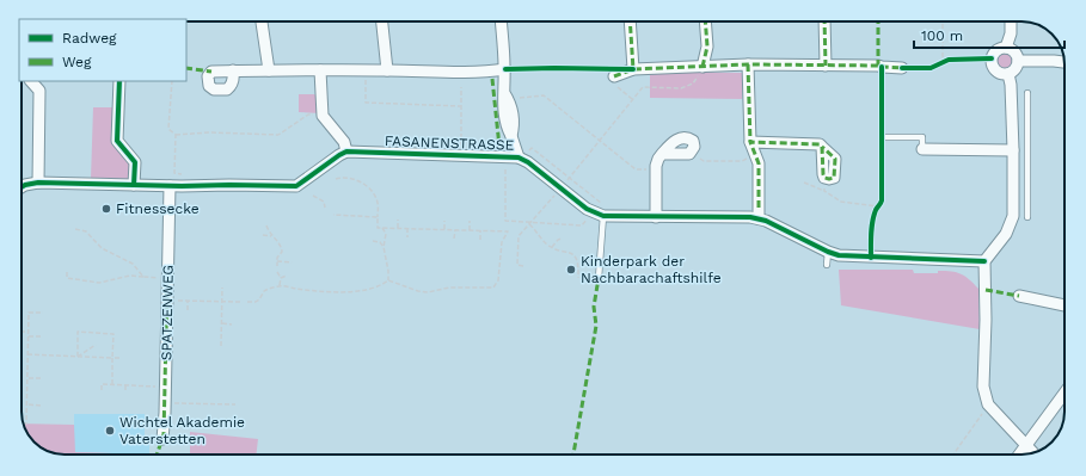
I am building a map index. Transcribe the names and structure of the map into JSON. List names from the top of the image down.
{
  "streets": {
    "street": ["FASANENSTRASSE", "SPATZENWEG"]
  },
  "places": ["Fitnessecke", "Kinderpark der Nachbarachaftshilfe", "Wichtel Akademie Vaterstetten"],
  "legend": ["Radweg", "Weg"],
  "scale_bar": "100 m"
}
